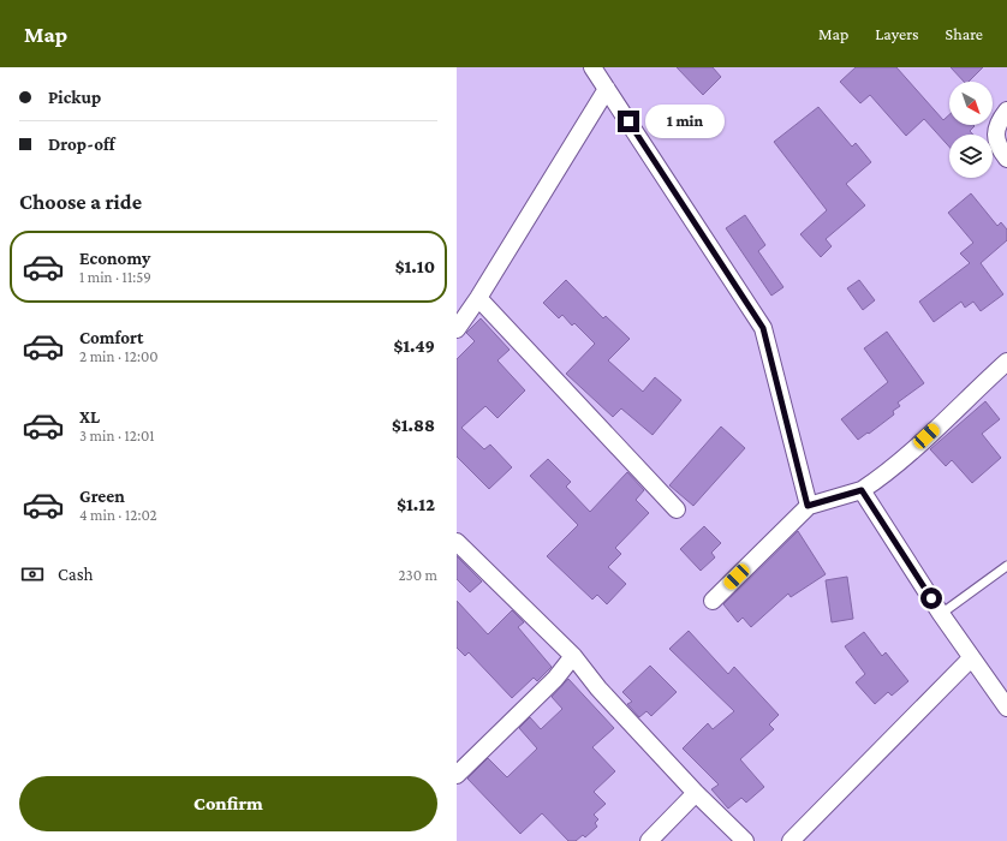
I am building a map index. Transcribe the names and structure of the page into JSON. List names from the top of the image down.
{
  "north": "bottom right",
  "page": {
    "header": "Map",
    "nav": ["Map", "Layers", "Share"],
    "banner": ["Pickup", "Drop-off"],
    "bubble": "1 min",
    "heading": "Choose a ride",
    "list": [
      {
        "name": "Economy",
        "note": "1 min · 11:59",
        "value": "$1.10"
      },
      {
        "name": "Comfort",
        "note": "2 min · 12:00",
        "value": "$1.49"
      },
      {
        "name": "XL",
        "note": "3 min · 12:01",
        "value": "$1.88"
      },
      {
        "name": "Green",
        "note": "4 min · 12:02",
        "value": "$1.12"
      }
    ],
    "pay": ["Cash", "230 m"],
    "buttons": "Confirm"
  }
}
